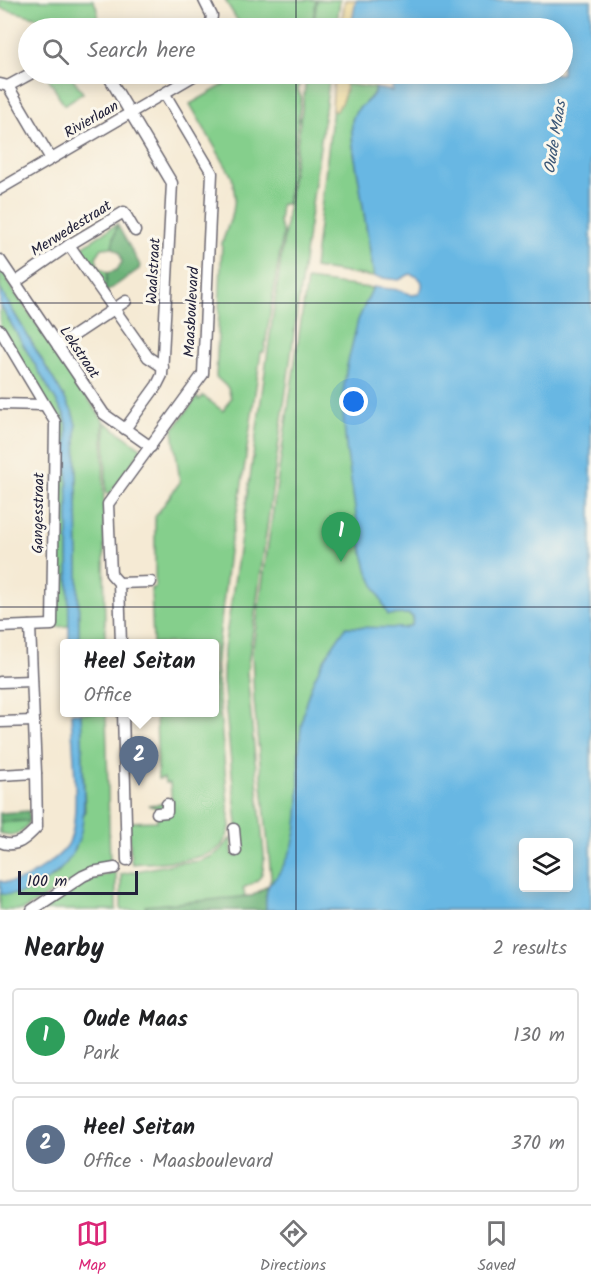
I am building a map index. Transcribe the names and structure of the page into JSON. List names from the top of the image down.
{
  "streets": {
    "street": [
      "Rivierlaan",
      "Merwedestraat",
      "Waalstraat",
      "Maasboulevard",
      "Lekstraat",
      "Gangesstraat"
    ]
  },
  "crossings": [
    ["Rivierlaan", "Waalstraat"],
    ["Rivierlaan", "Maasboulevard"],
    ["Merwedestraat", "Lekstraat"],
    ["Waalstraat", "Lekstraat"],
    ["Maasboulevard", "Lekstraat"]
  ],
  "water": ["Oude Maas"],
  "scale_bar": "100 m",
  "page": {
    "search": "Search here",
    "pins": ["1", "2"],
    "popup": ["Heel Seitan", "Office"],
    "scale": "100 m",
    "heading": ["Nearby", "2 results"],
    "list": [
      {
        "mark": "1",
        "name": "Oude Maas",
        "note": "Park",
        "value": "130 m"
      },
      {
        "mark": "2",
        "name": "Heel Seitan",
        "note": "Office · Maasboulevard",
        "value": "370 m"
      }
    ],
    "nav": ["Map", "Directions", "Saved"]
  }
}
